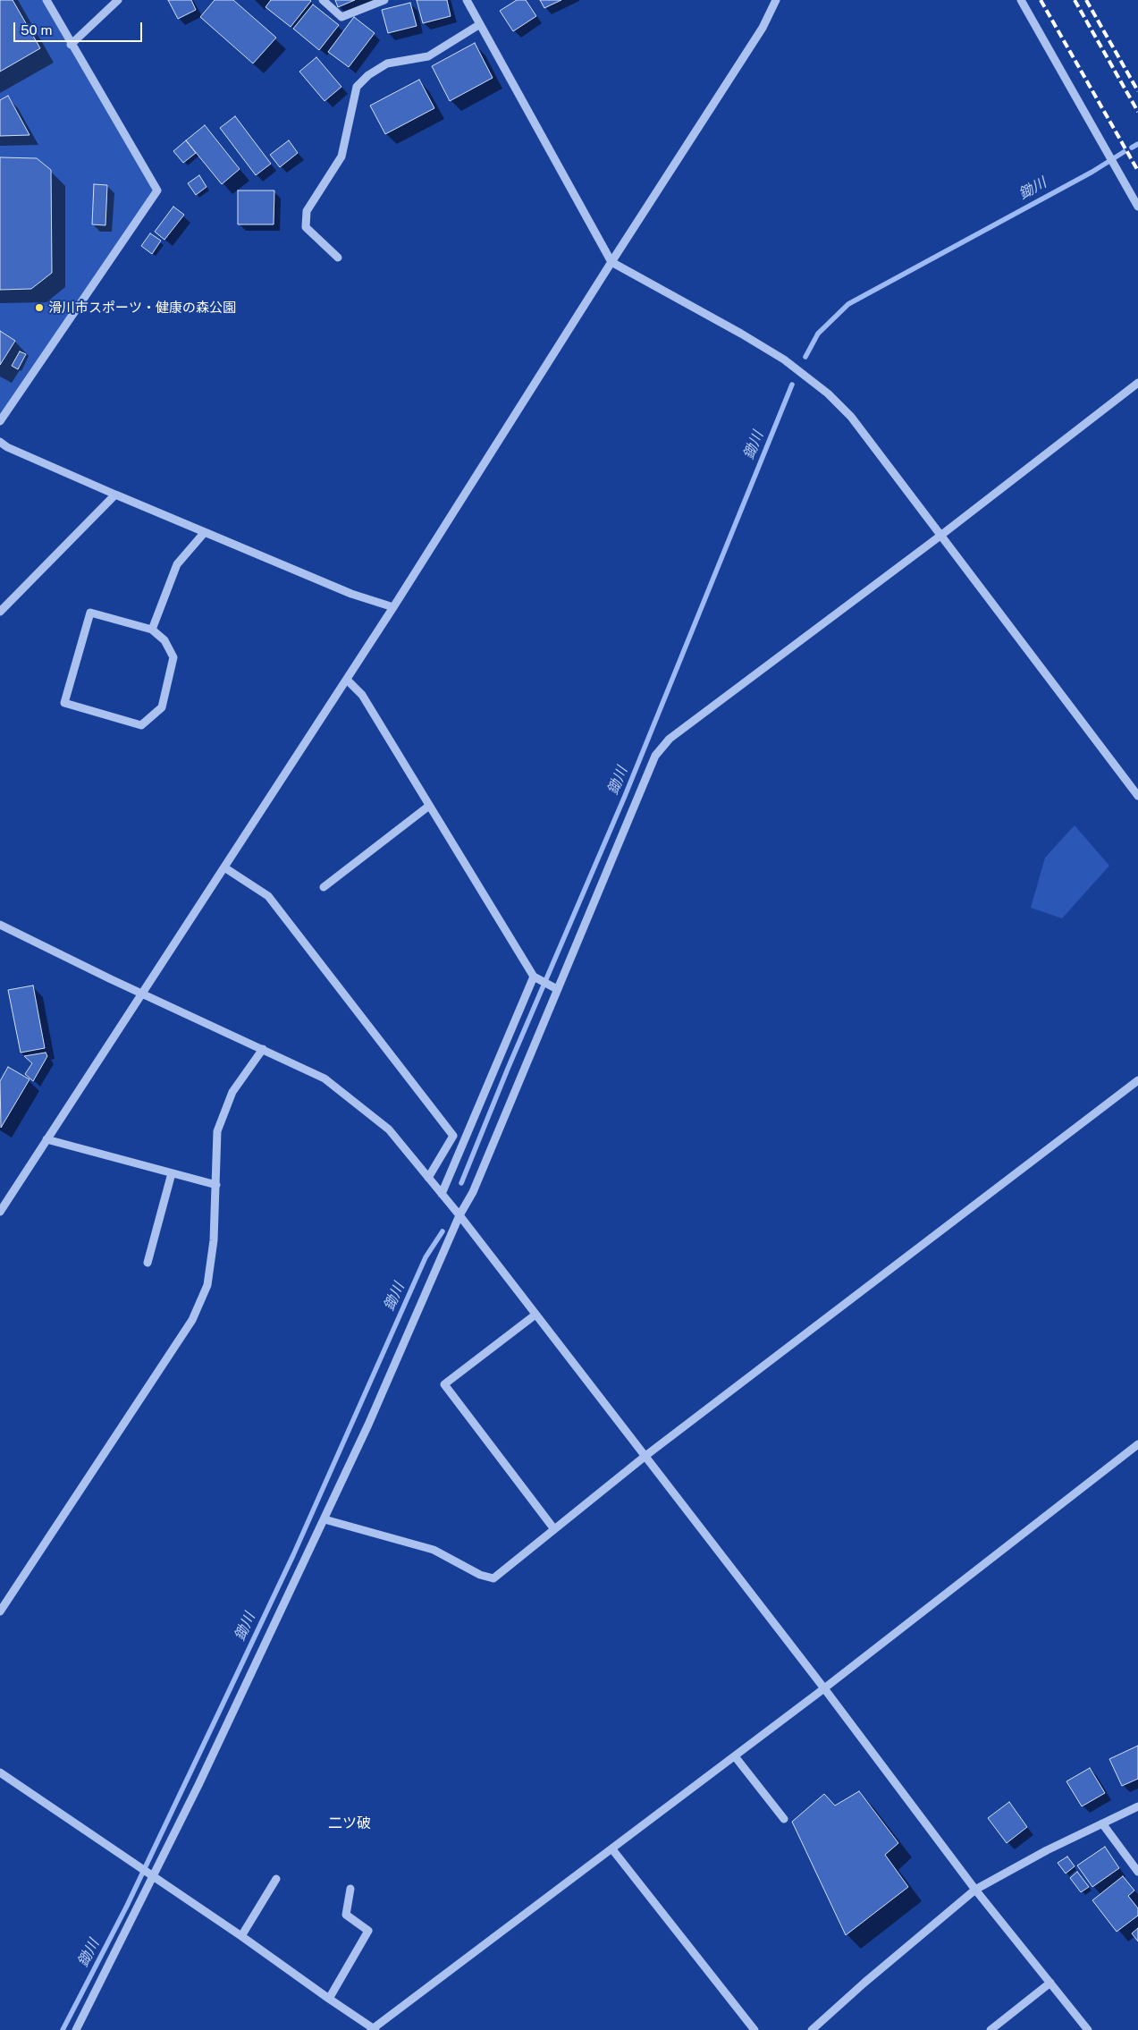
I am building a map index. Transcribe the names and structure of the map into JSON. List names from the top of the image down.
{
  "districts": ["二ツ破"],
  "water": ["鋤川"],
  "places": ["滑川市スポーツ・健康の森公園"],
  "scale_bar": "50 m"
}
